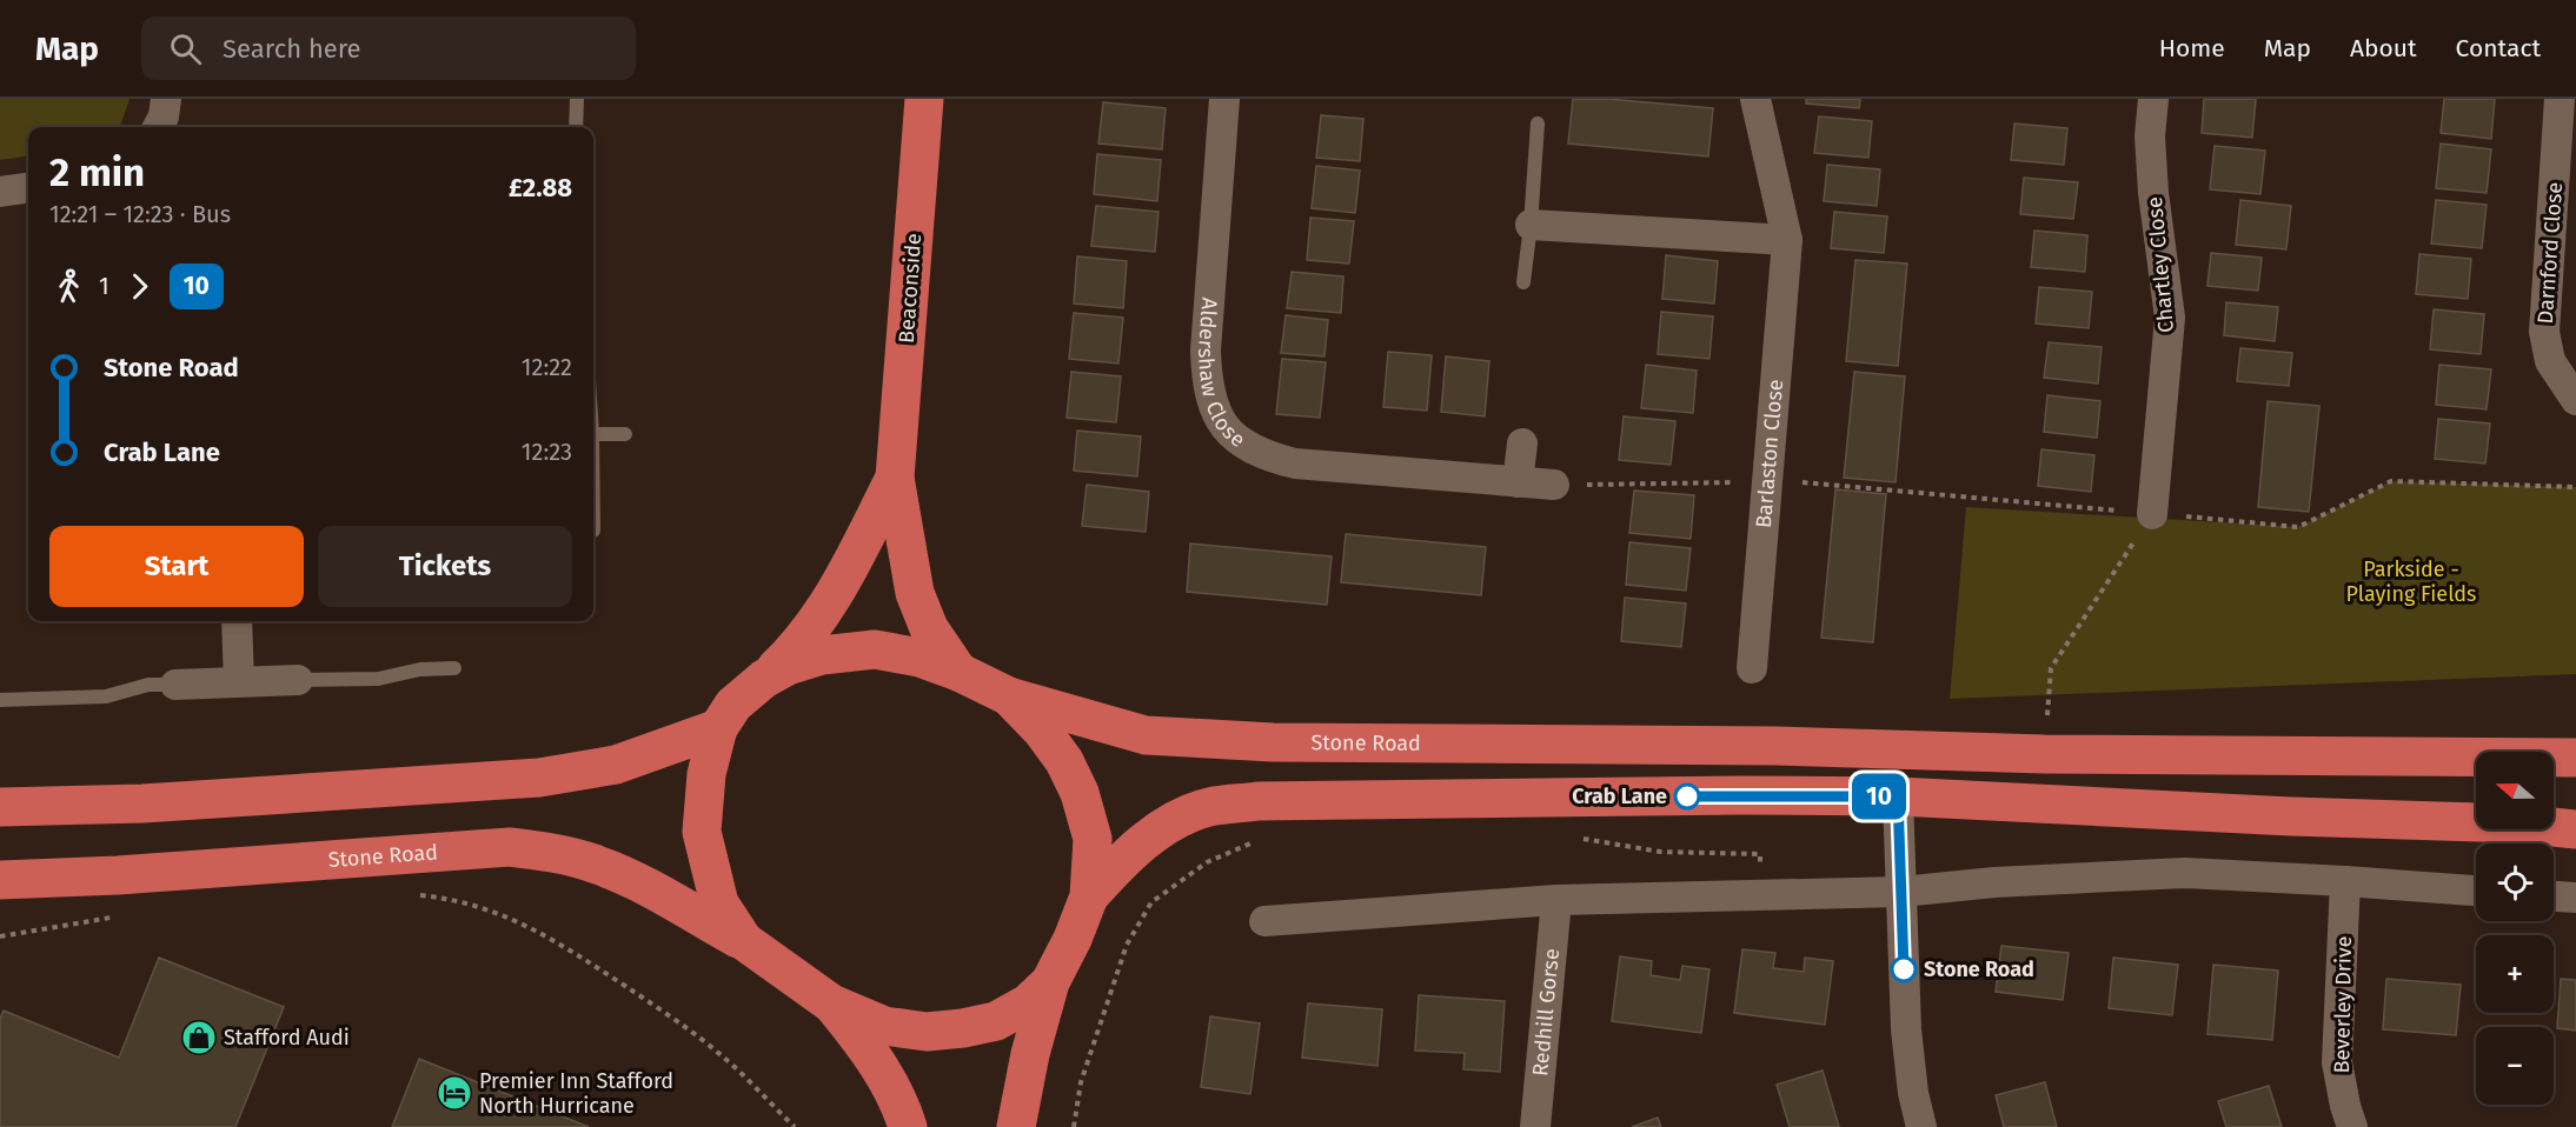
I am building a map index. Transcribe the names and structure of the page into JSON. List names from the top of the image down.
{
  "streets": {
    "highway": ["Beaconside", "Stone Road"],
    "street": [
      "Darnford Close",
      "Chartley Close",
      "Aldershaw Close",
      "Barlaston Close",
      "Beverley Drive",
      "Redhill Gorse"
    ]
  },
  "parks": ["Parkside - Playing Fields"],
  "places": {
    "other": ["Crab Lane", "Stone Road"],
    "shop": ["Stafford Audi"],
    "hotel": ["Premier Inn Stafford North Hurricane"]
  },
  "lines": ["bus line 10"],
  "north": "left",
  "page": {
    "header": "Map",
    "search": "Search here",
    "nav": [
      "Home",
      "Map",
      "About",
      "Contact"
    ],
    "on_map": "10",
    "heading": ["2 min", "12:21 – 12:23 · Bus", "£2.88"],
    "legs": ["1", "10"],
    "list": [
      {
        "name": "Stone Road",
        "value": "12:22"
      },
      {
        "name": "Crab Lane",
        "value": "12:23"
      }
    ],
    "buttons": ["Start", "Tickets"],
    "map_buttons": ["+", "−"]
  }
}
